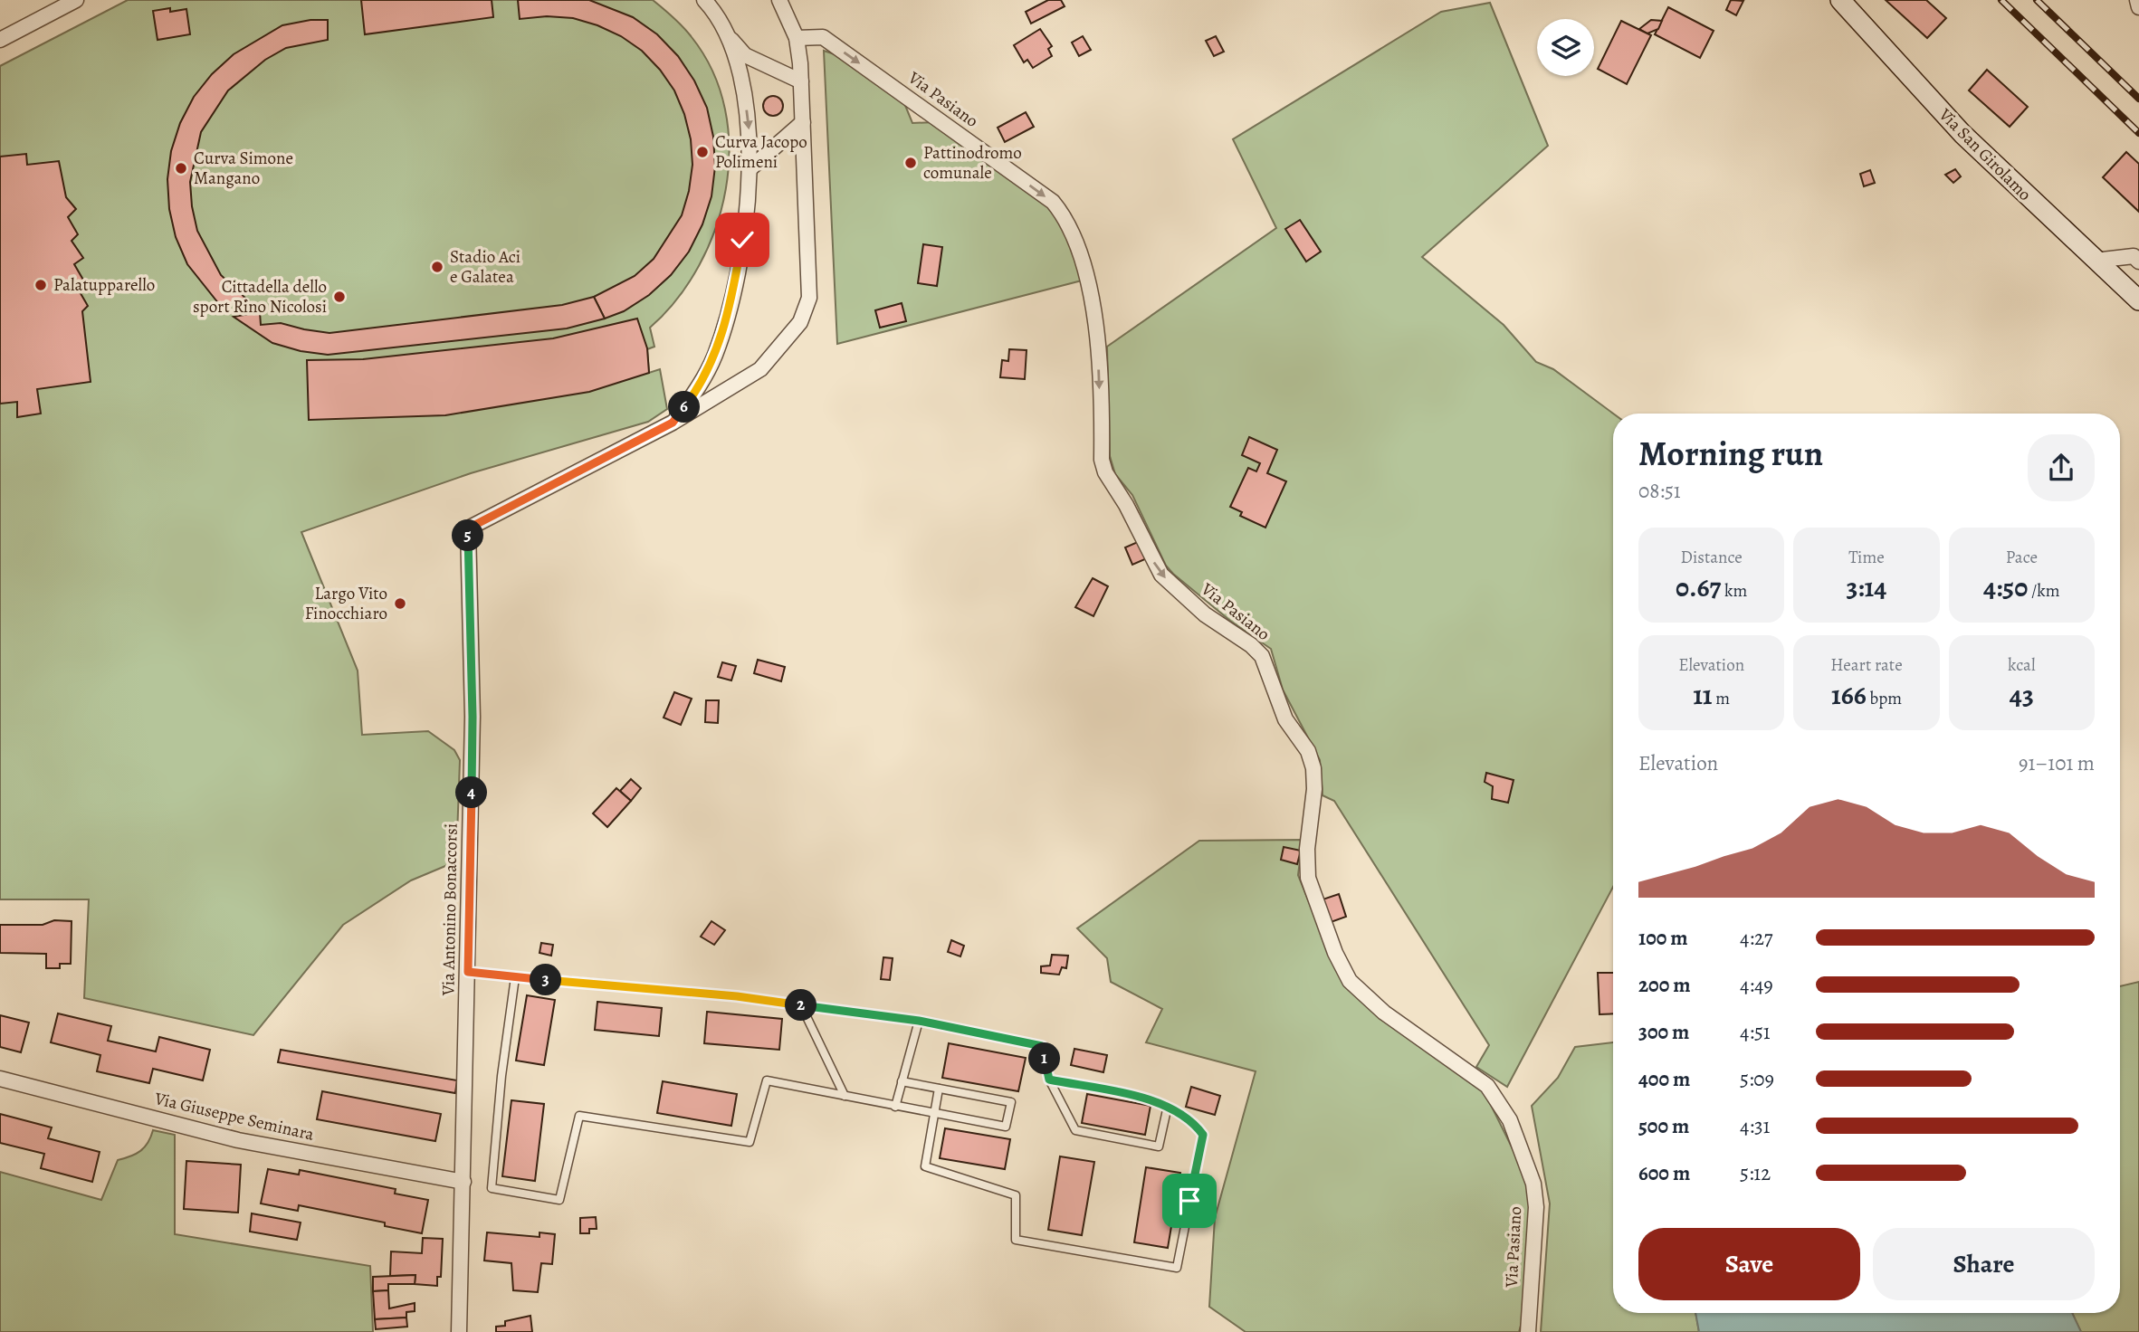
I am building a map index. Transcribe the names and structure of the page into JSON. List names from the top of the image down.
{
  "streets": {
    "street": [
      "Via Pasiano",
      "Via San Girolamo",
      "Via Antonino Bonaccorsi",
      "Via Giuseppe Seminara"
    ]
  },
  "crossings": [
    ["Via Antonino Bonaccorsi", "Via Giuseppe Seminara"]
  ],
  "one_way": ["Via Pasiano"],
  "places": [
    "Curva Jacopo Polimeni",
    "Pattinodromo comunale",
    "Curva Simone Mangano",
    "Stadio Aci e Galatea",
    "Palatupparello",
    "Cittadella dello sport Rino Nicolosi",
    "Largo Vito Finocchiaro"
  ],
  "page": {
    "pins": [
      "6",
      "5",
      "4",
      "3",
      "2",
      "1"
    ],
    "heading": ["Morning run", "08:51"],
    "stats": [
      ["Distance", "0.67 km"],
      ["Time", "3:14"],
      ["Pace", "4:50 /km"],
      ["Elevation", "11 m"],
      ["Heart rate", "166 bpm"],
      ["kcal", "43"]
    ],
    "chart": ["Elevation", "91–101 m"],
    "list": [
      {
        "name": "100 m",
        "note": "4:27"
      },
      {
        "name": "200 m",
        "note": "4:49"
      },
      {
        "name": "300 m",
        "note": "4:51"
      },
      {
        "name": "400 m",
        "note": "5:09"
      },
      {
        "name": "500 m",
        "note": "4:31"
      },
      {
        "name": "600 m",
        "note": "5:12"
      }
    ],
    "buttons": ["Save", "Share"]
  }
}
